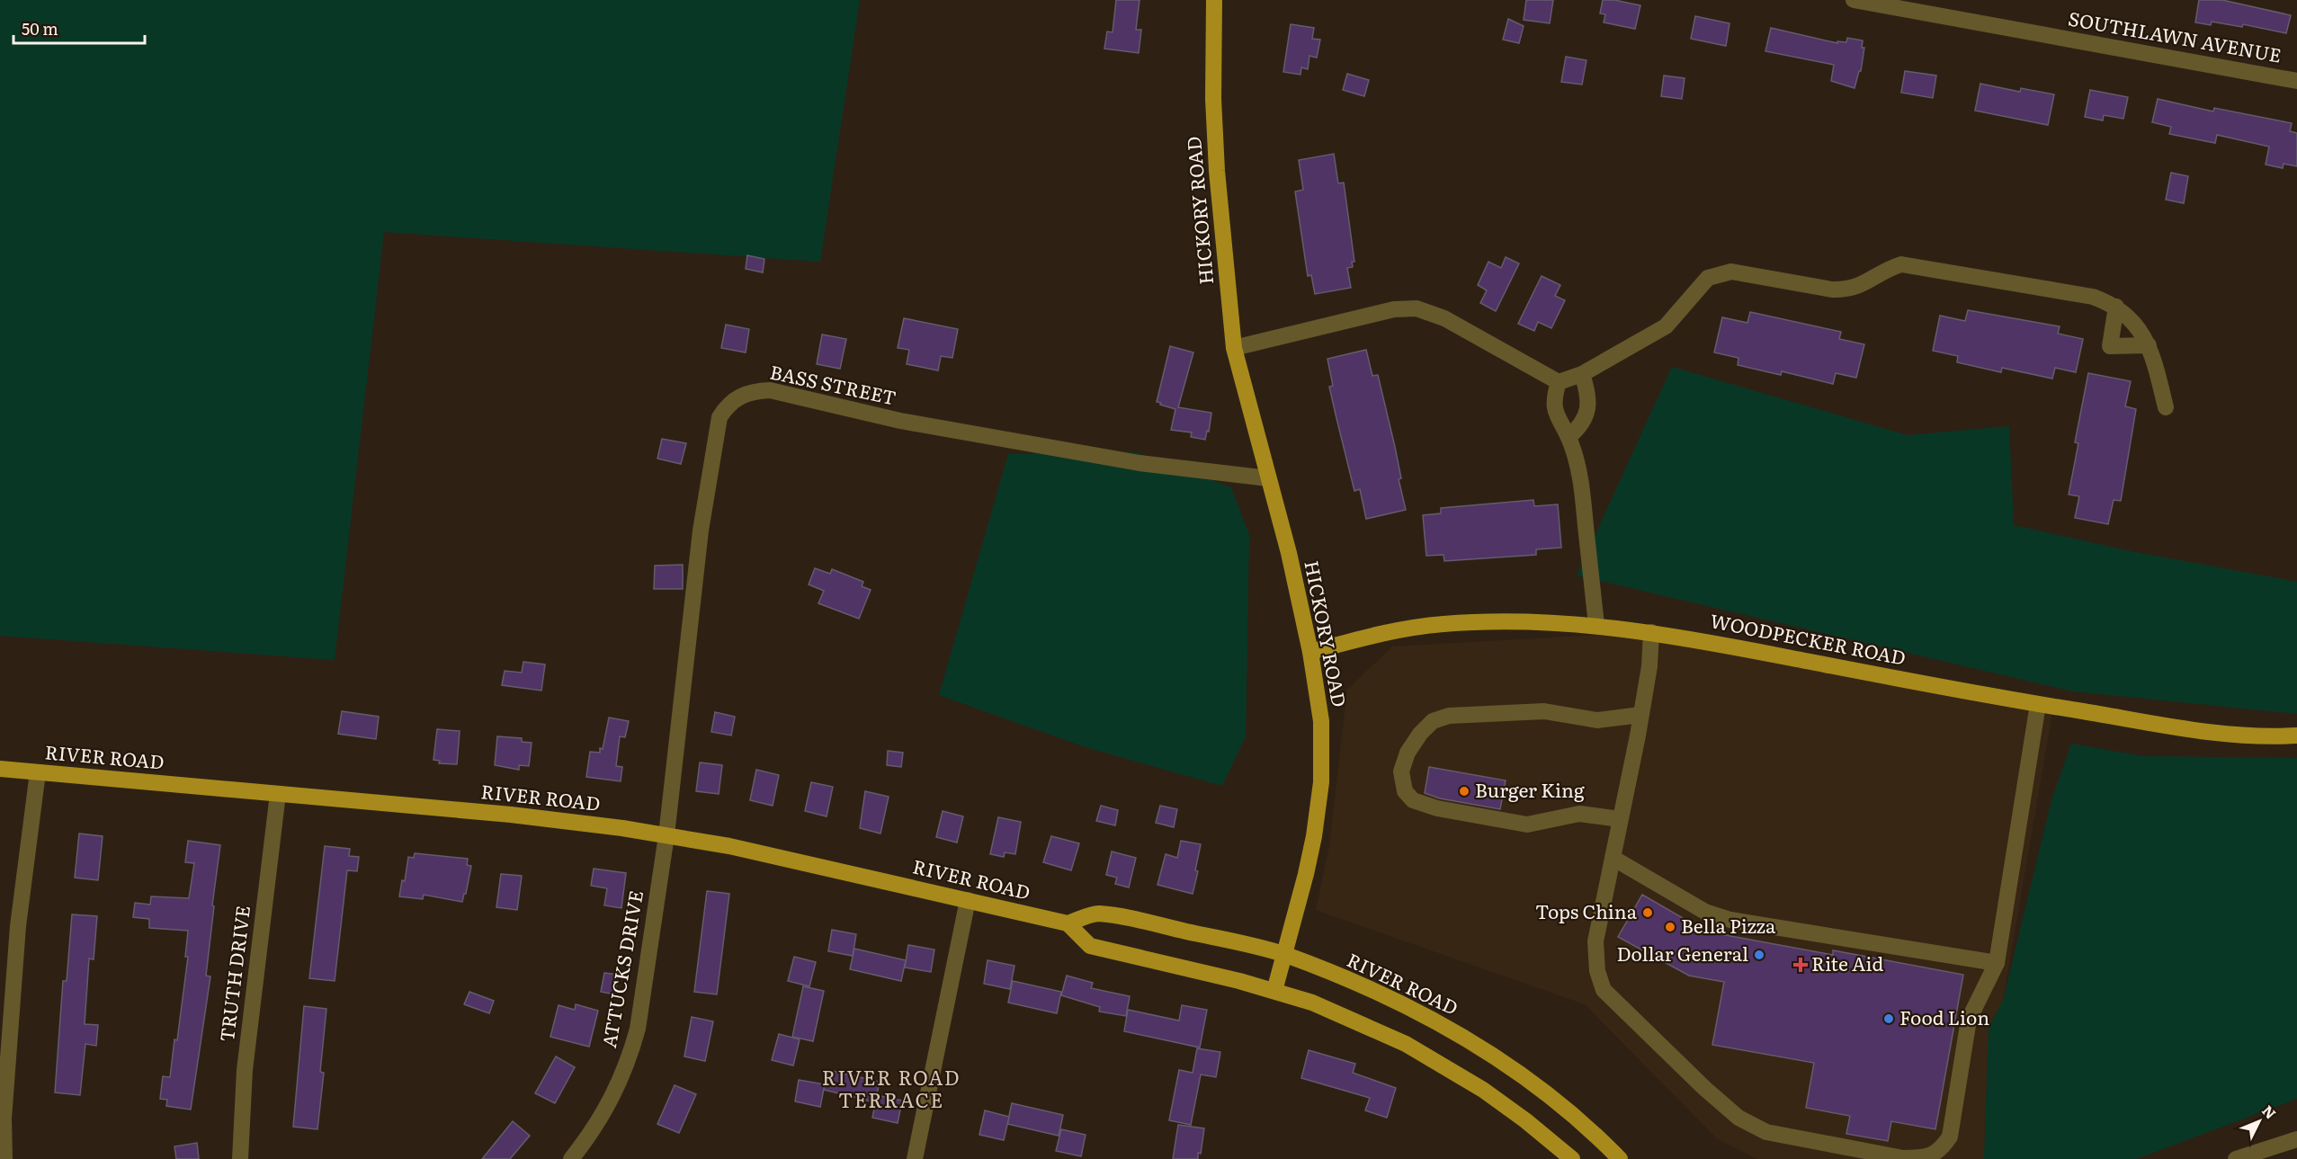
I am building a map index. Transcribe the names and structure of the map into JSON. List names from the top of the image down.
{
  "streets": {
    "main road": ["HICKORY ROAD", "WOODPECKER ROAD", "RIVER ROAD"],
    "street": [
      "SOUTHLAWN AVENUE",
      "BASS STREET",
      "ATTUCKS DRIVE",
      "TRUTH DRIVE"
    ]
  },
  "crossings": [
    ["HICKORY ROAD", "BASS STREET"],
    ["HICKORY ROAD", "WOODPECKER ROAD"],
    ["HICKORY ROAD", "RIVER ROAD"],
    ["BASS STREET", "RIVER ROAD"],
    ["BASS STREET", "ATTUCKS DRIVE"],
    ["RIVER ROAD", "ATTUCKS DRIVE"],
    ["RIVER ROAD", "TRUTH DRIVE"]
  ],
  "districts": ["RIVER ROAD TERRACE"],
  "places": {
    "other": [
      "Burger King",
      "Tops China",
      "Bella Pizza",
      "Dollar General",
      "Food Lion"
    ],
    "health": ["Rite Aid"]
  },
  "scale_bar": "50 m",
  "north": "top right"
}
